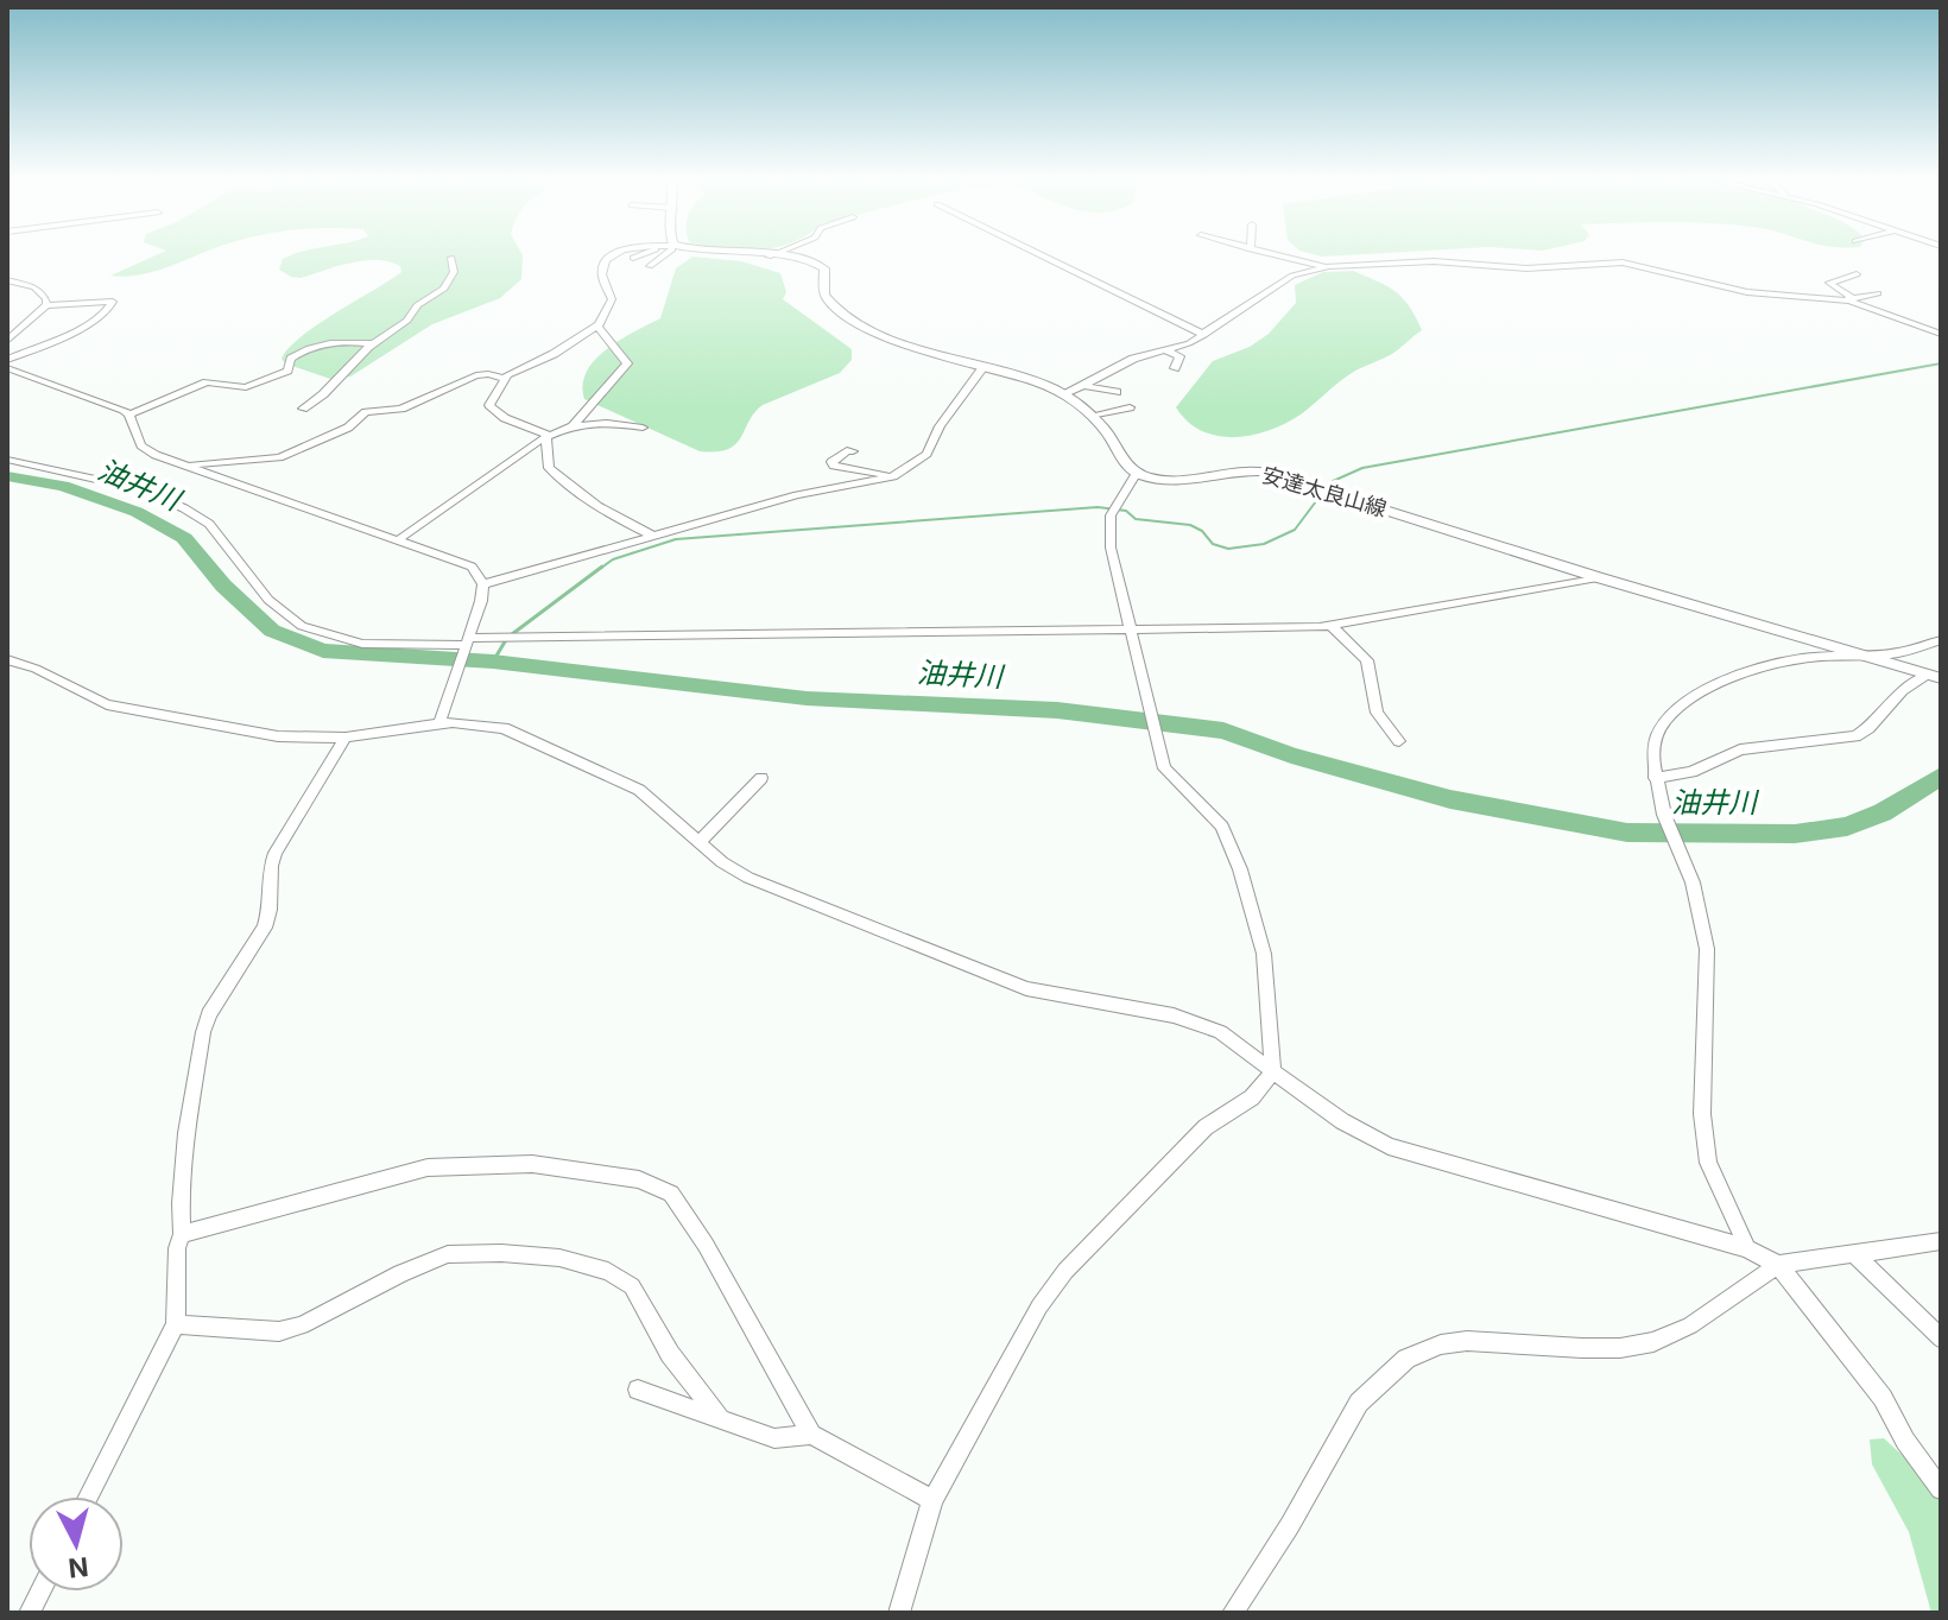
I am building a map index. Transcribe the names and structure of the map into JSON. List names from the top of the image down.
{
  "streets": {
    "main road": ["安達太良山線"]
  },
  "water": ["油井川"],
  "north": "bottom"
}
